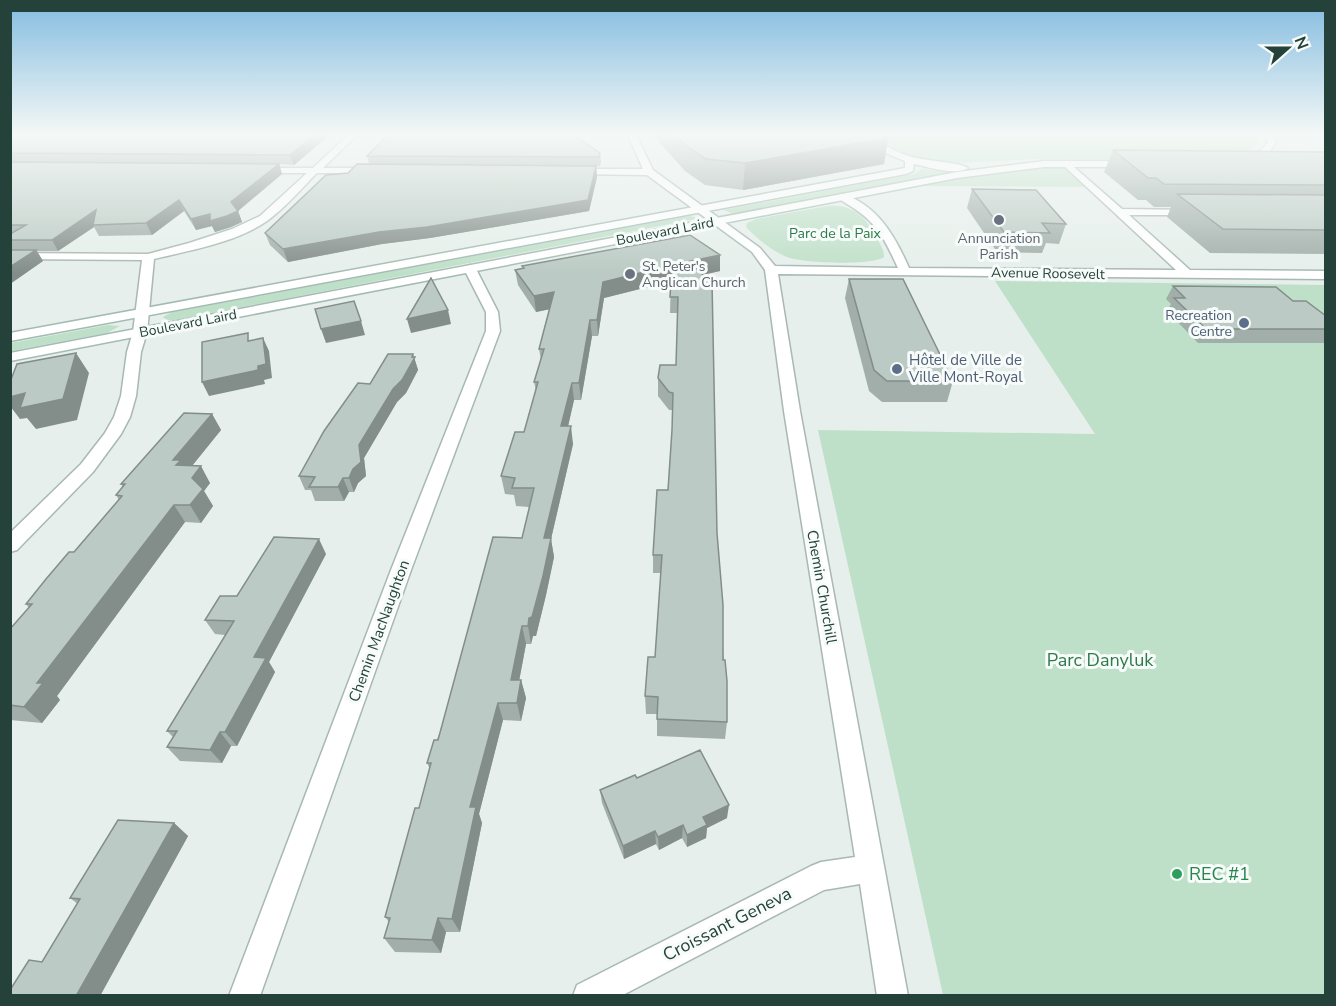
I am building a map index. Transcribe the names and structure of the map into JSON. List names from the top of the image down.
{
  "streets": {
    "street": [
      "Boulevard Laird",
      "Avenue Roosevelt",
      "Chemin Churchill",
      "Chemin MacNaughton",
      "Croissant Geneva"
    ]
  },
  "crossings": [
    ["Boulevard Laird", "Chemin MacNaughton"],
    ["Avenue Roosevelt", "Chemin Churchill"],
    ["Chemin Churchill", "Croissant Geneva"]
  ],
  "parks": ["Parc de la Paix", "Parc Danyluk"],
  "places": [
    "Annunciation Parish",
    "St. Peter's Anglican Church",
    "Recreation Centre",
    "Hôtel de Ville de Ville Mont-Royal",
    "REC #1"
  ],
  "north": "right"
}
